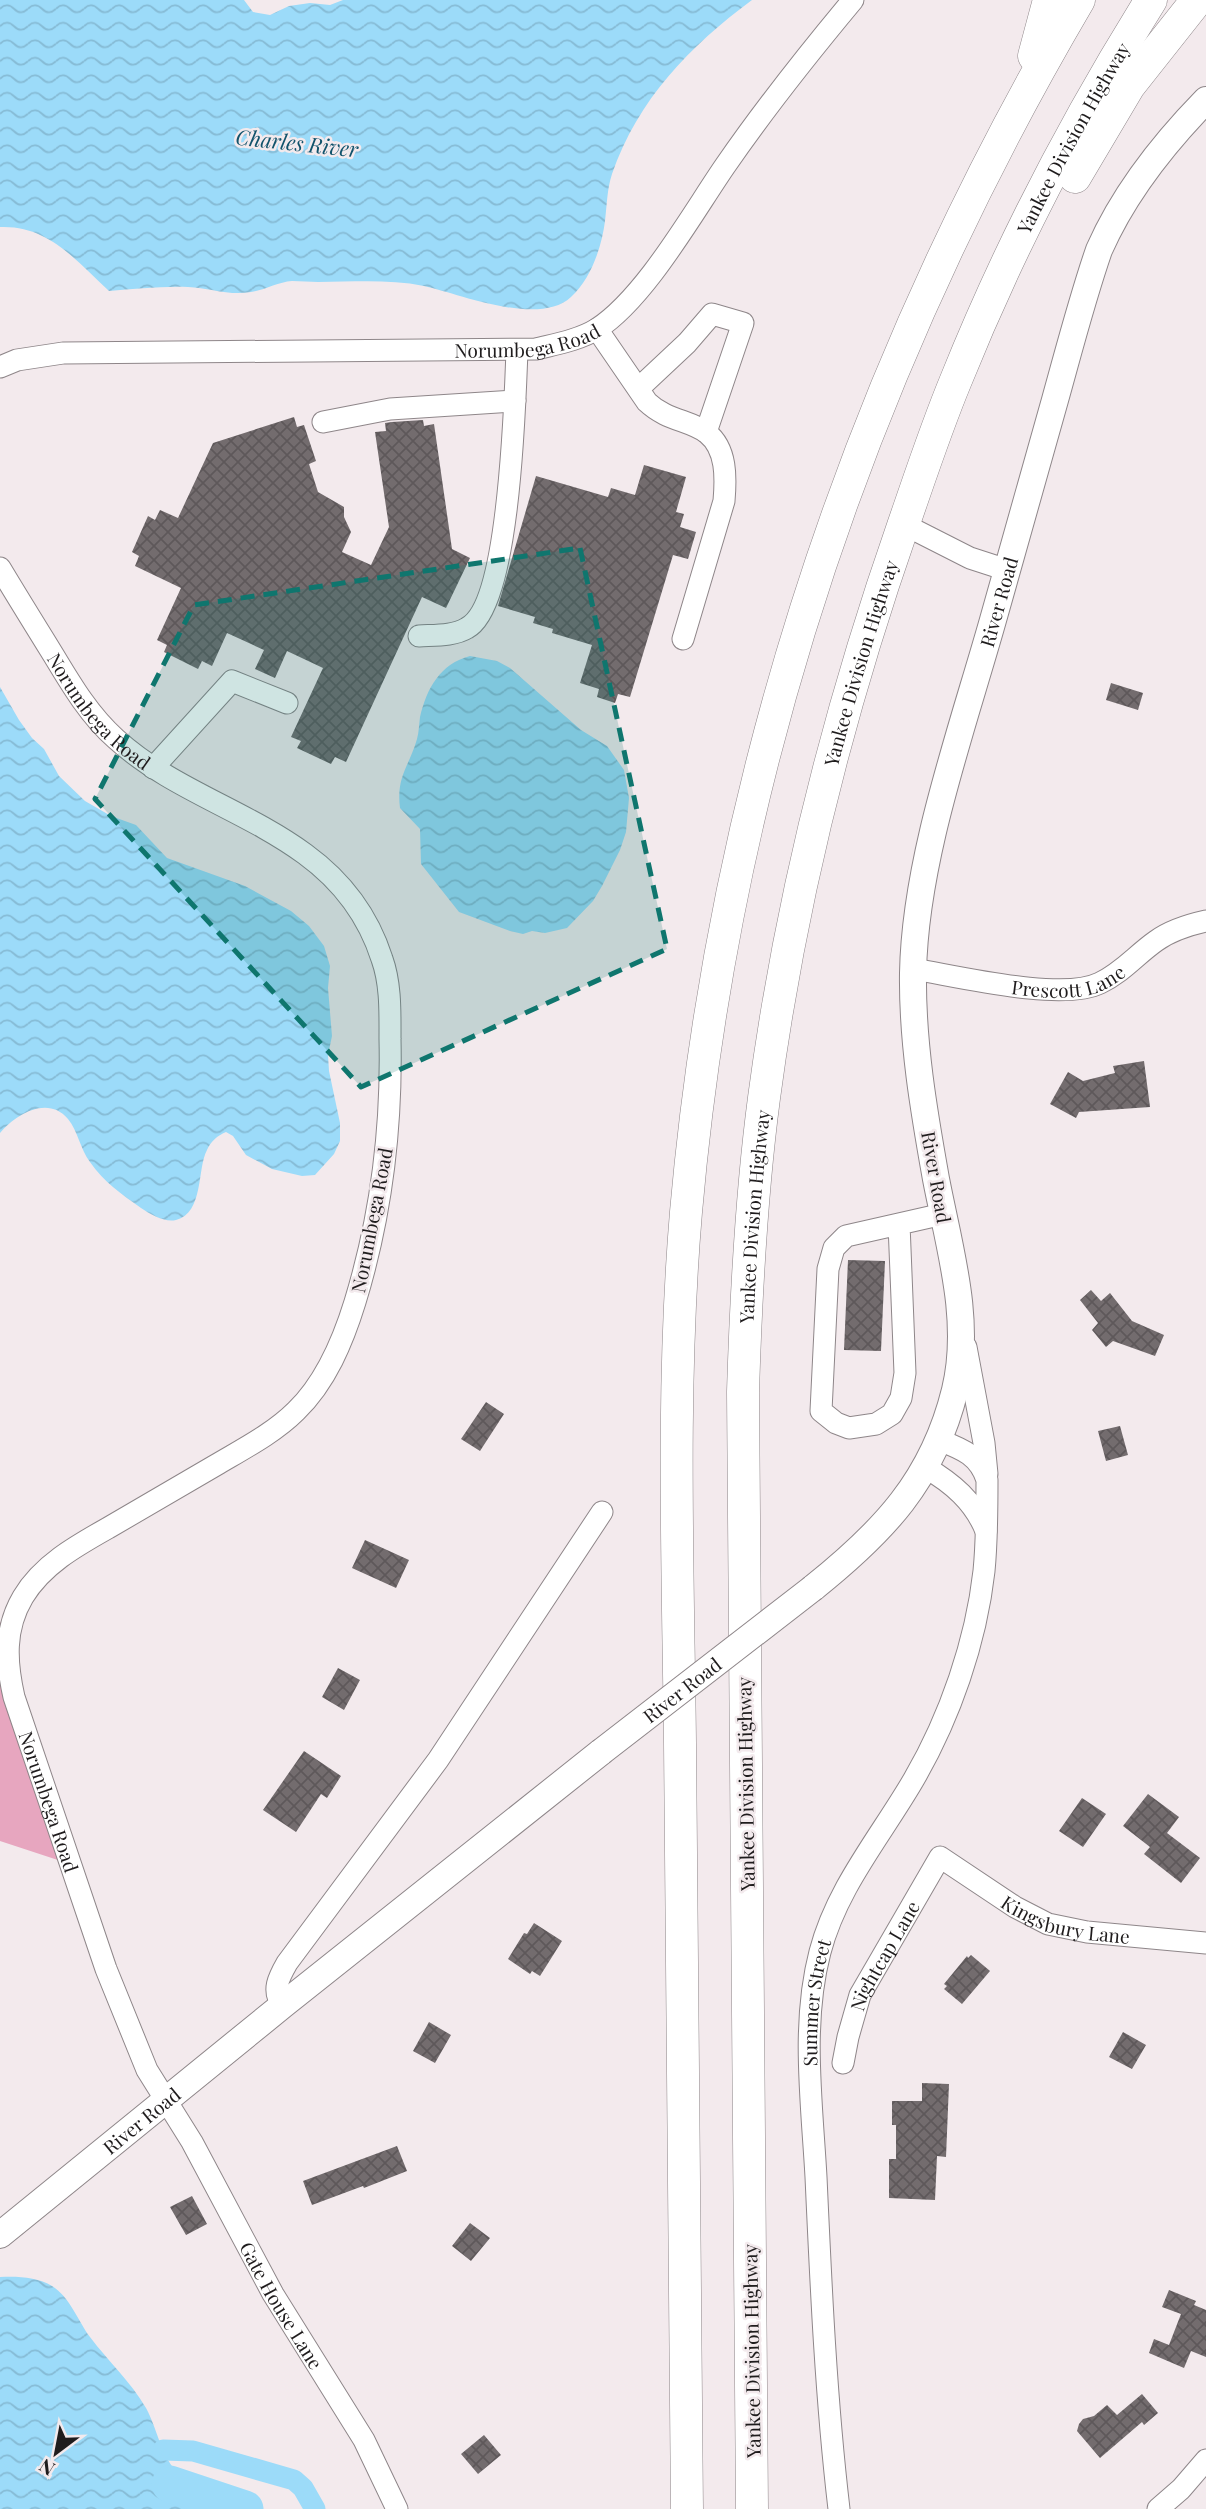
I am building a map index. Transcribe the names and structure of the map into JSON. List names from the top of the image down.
{
  "streets": {
    "highway": ["Yankee Division Highway"],
    "main road": ["River Road"],
    "street": [
      "Norumbega Road",
      "Prescott Lane",
      "Kingsbury Lane",
      "Nightcap Lane",
      "Summer Street",
      "Gate House Lane"
    ]
  },
  "crossings": [
    ["Norumbega Road", "River Road"],
    ["Norumbega Road", "Gate House Lane"],
    ["River Road", "Prescott Lane"],
    ["River Road", "Summer Street"],
    ["River Road", "Gate House Lane"],
    ["Kingsbury Lane", "Nightcap Lane"]
  ],
  "water": ["Charles River"],
  "north": "bottom left"
}
